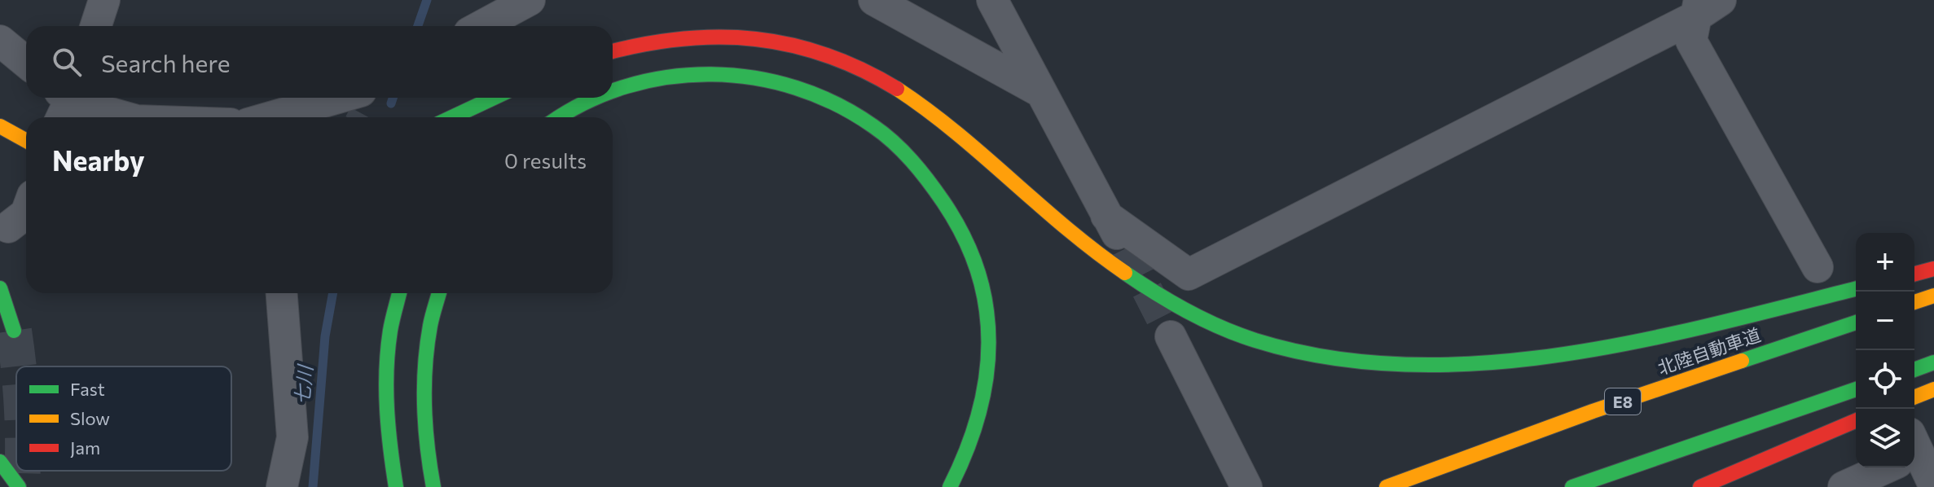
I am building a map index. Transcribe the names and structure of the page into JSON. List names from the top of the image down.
{
  "streets": {
    "highway": ["北陸自動車道", "E8"]
  },
  "water": ["七川"],
  "legend": ["Fast", "Slow", "Jam"],
  "page": {
    "search": "Search here",
    "heading": ["Nearby", "0 results"],
    "map_buttons": ["+", "−"]
  }
}
